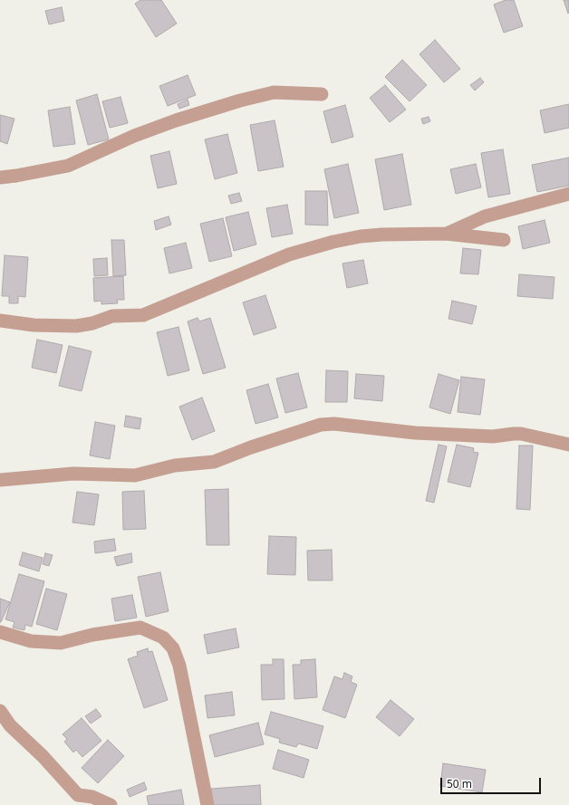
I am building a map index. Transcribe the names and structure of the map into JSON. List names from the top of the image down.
{
  "scale_bar": "50 m"
}
